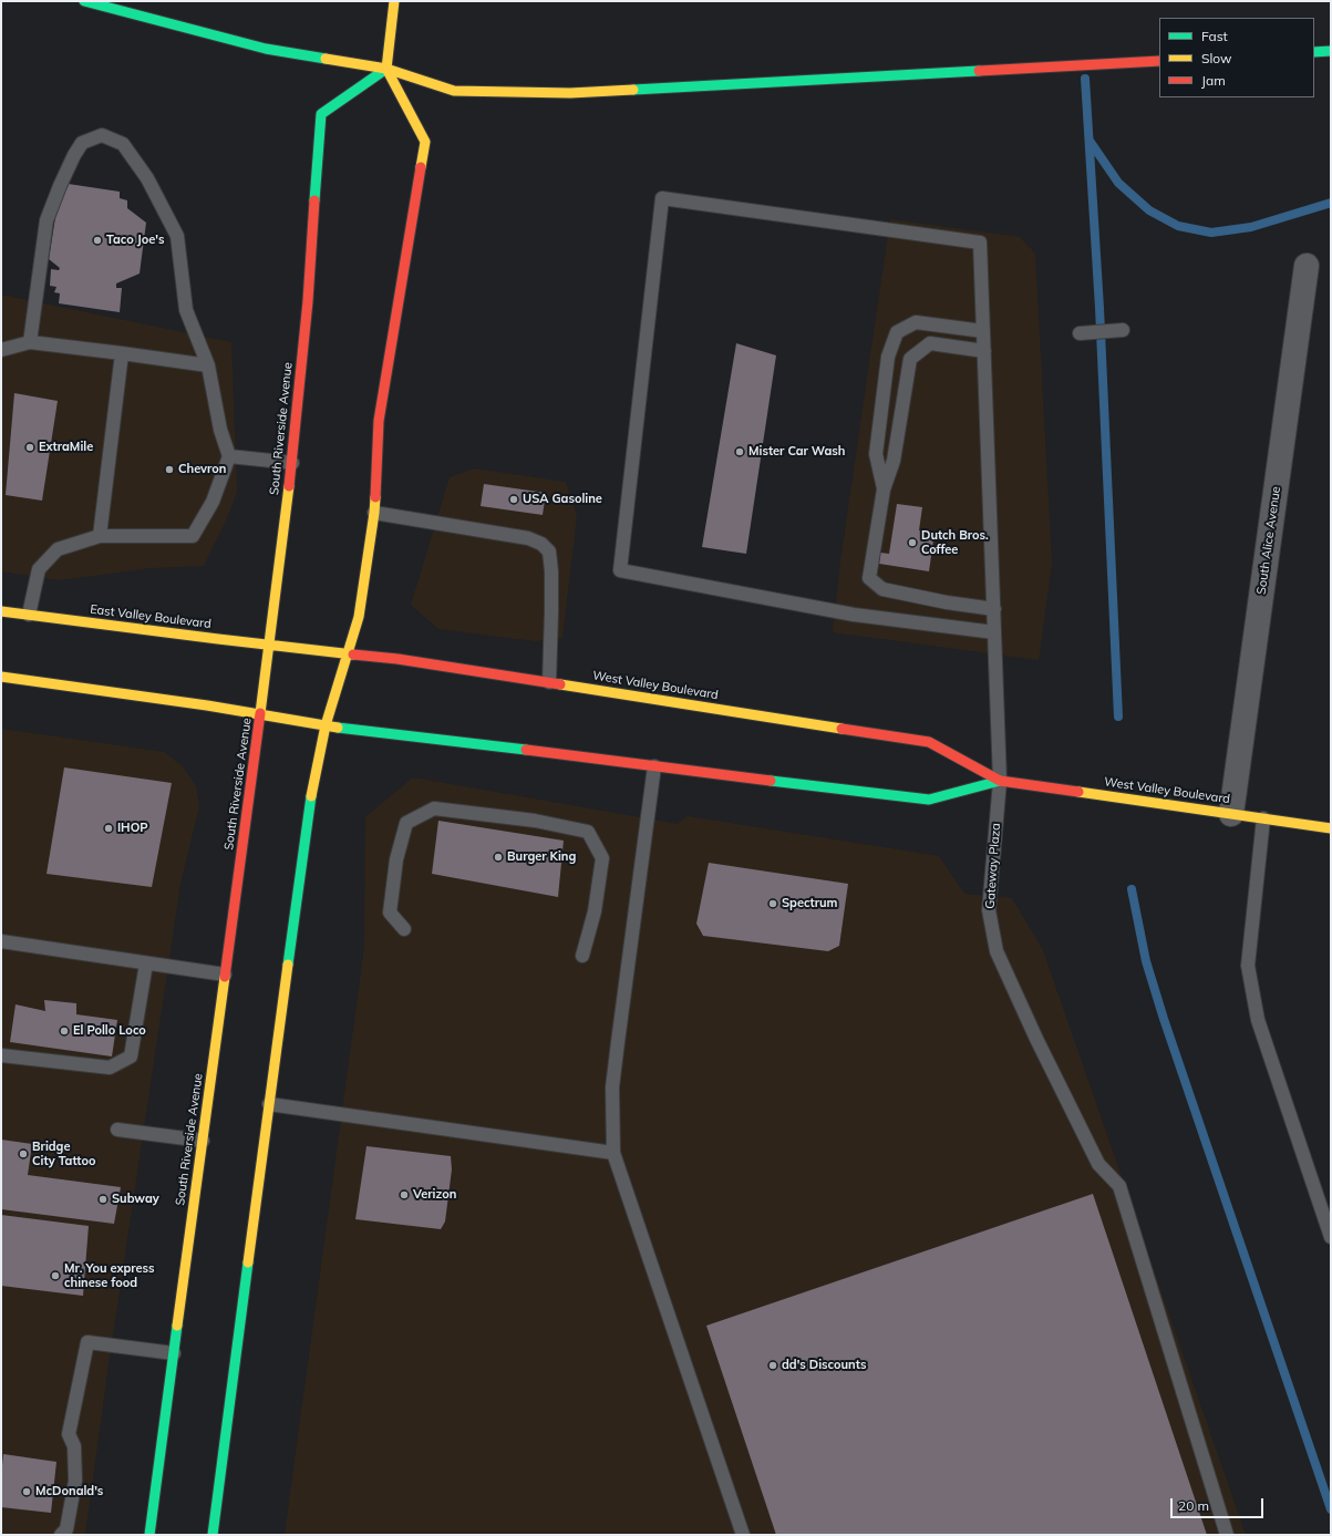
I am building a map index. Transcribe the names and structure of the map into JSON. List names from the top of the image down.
{
  "streets": {
    "main road": ["South Riverside Avenue", "East Valley Boulevard", "West Valley Boulevard"],
    "street": ["South Alice Avenue"],
    "lane": ["Gateway Plaza"]
  },
  "crossings": [
    ["South Riverside Avenue", "East Valley Boulevard"],
    ["South Riverside Avenue", "West Valley Boulevard"],
    ["South Alice Avenue", "West Valley Boulevard"],
    ["East Valley Boulevard", "West Valley Boulevard"],
    ["West Valley Boulevard", "Gateway Plaza"]
  ],
  "places": [
    "Taco Joe's",
    "ExtraMile",
    "Mister Car Wash",
    "Chevron",
    "USA Gasoline",
    "Dutch Bros. Coffee",
    "IHOP",
    "Burger King",
    "Spectrum",
    "El Pollo Loco",
    "Bridge City Tattoo",
    "Verizon",
    "Subway",
    "Mr. You express chinese food",
    "dd's Discounts",
    "McDonald's"
  ],
  "legend": ["Fast", "Slow", "Jam"],
  "scale_bar": "20 m"
}
